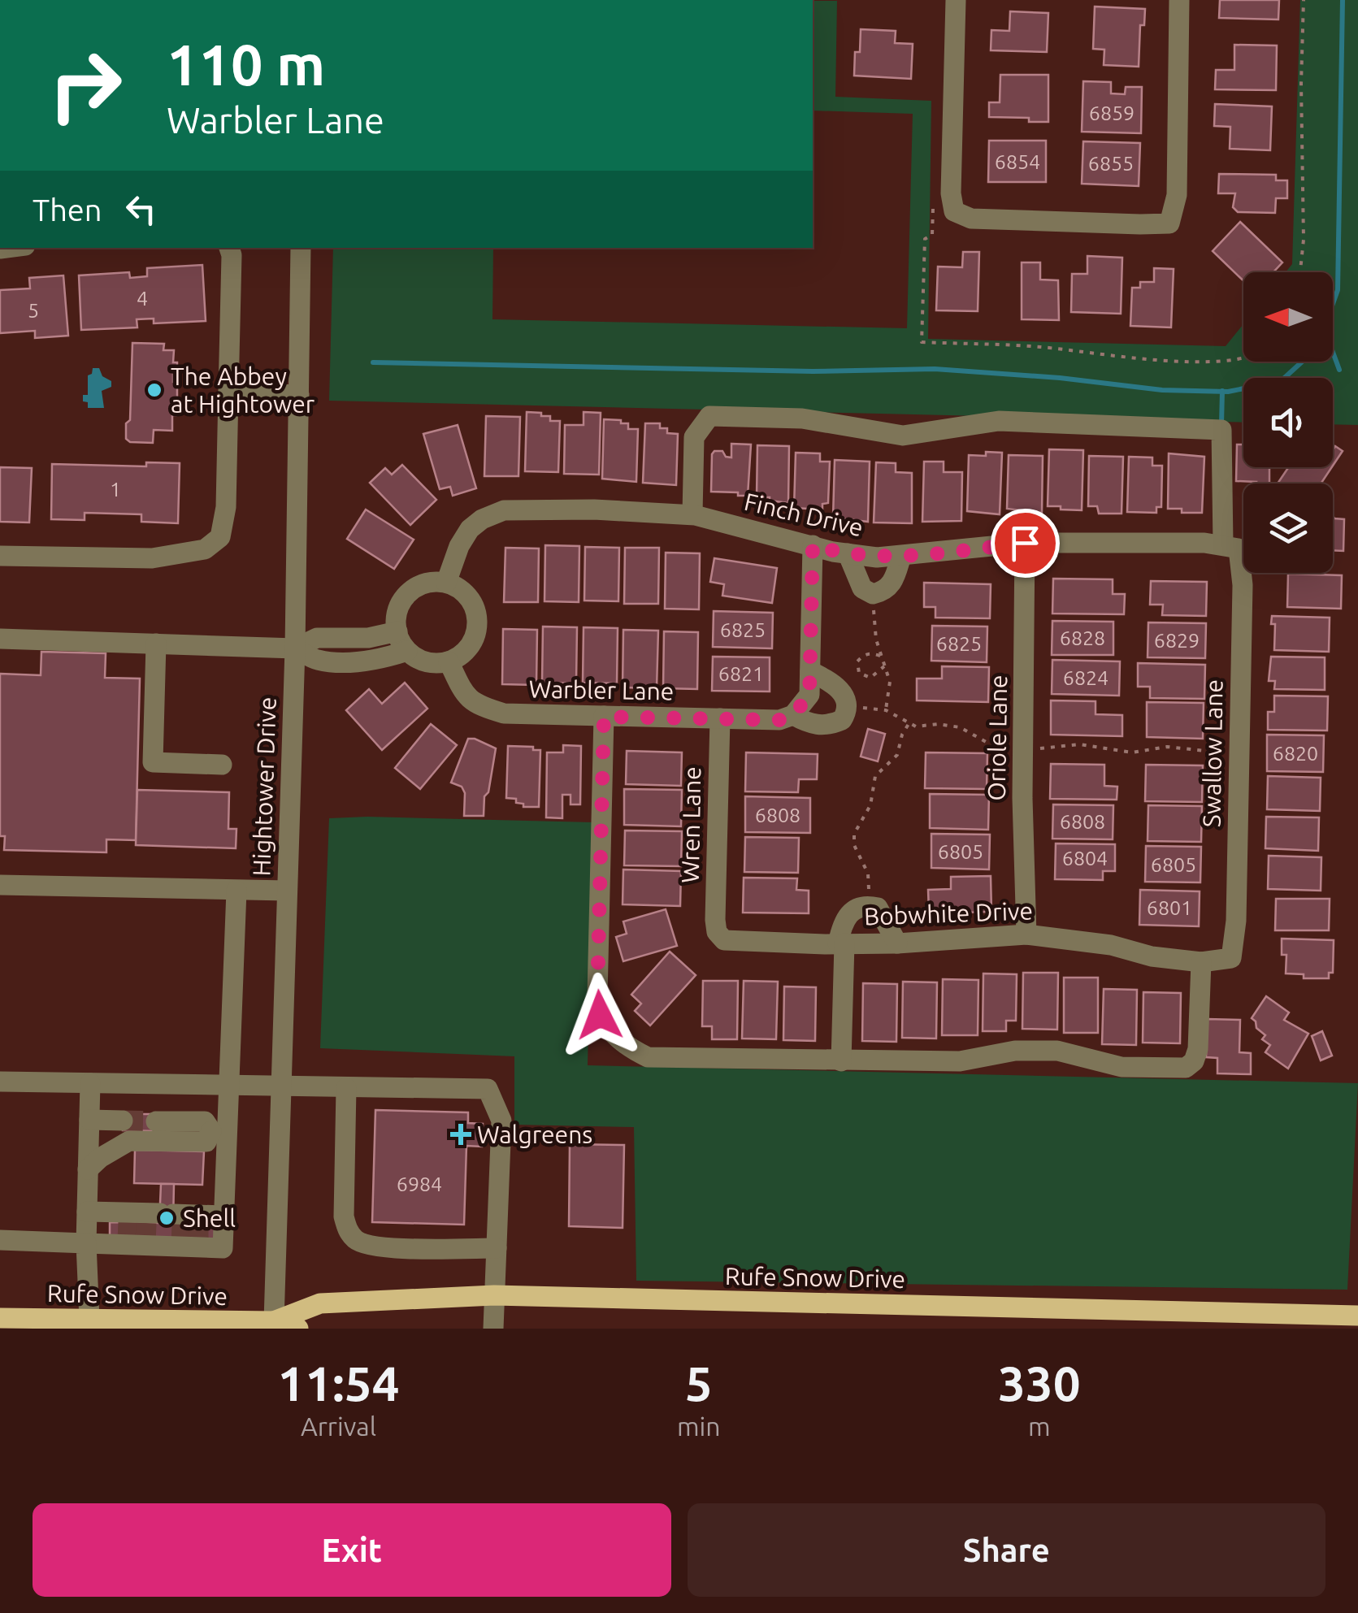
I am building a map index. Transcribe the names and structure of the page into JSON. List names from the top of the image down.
{
  "streets": {
    "main road": ["Rufe Snow Drive"],
    "street": [
      "Finch Drive",
      "Warbler Lane",
      "Oriole Lane",
      "Swallow Lane",
      "Hightower Drive",
      "Wren Lane",
      "Bobwhite Drive"
    ]
  },
  "crossings": [
    ["Finch Drive", "Warbler Lane"],
    ["Finch Drive", "Oriole Lane"],
    ["Finch Drive", "Swallow Lane"],
    ["Warbler Lane", "Wren Lane"],
    ["Oriole Lane", "Bobwhite Drive"],
    ["Swallow Lane", "Bobwhite Drive"],
    ["Hightower Drive", "Rufe Snow Drive"],
    ["Wren Lane", "Bobwhite Drive"]
  ],
  "places": {
    "other": ["The Abbey at Hightower", "Shell"],
    "health": ["Walgreens"]
  },
  "house_numbers": [
    "6859",
    "6854",
    "6855",
    "4",
    "5",
    "1",
    "6825",
    "6828",
    "6829",
    "6825",
    "6821",
    "6824",
    "6820",
    "6808",
    "6808",
    "6805",
    "6804",
    "6805",
    "6801",
    "6984"
  ],
  "north": "left",
  "page": {
    "turn": ["110 m", "Warbler Lane"],
    "then": "Then",
    "eta": [
      "11:54",
      "Arrival",
      "5",
      "min",
      "330",
      "m"
    ],
    "buttons": ["Exit", "Share"]
  }
}
